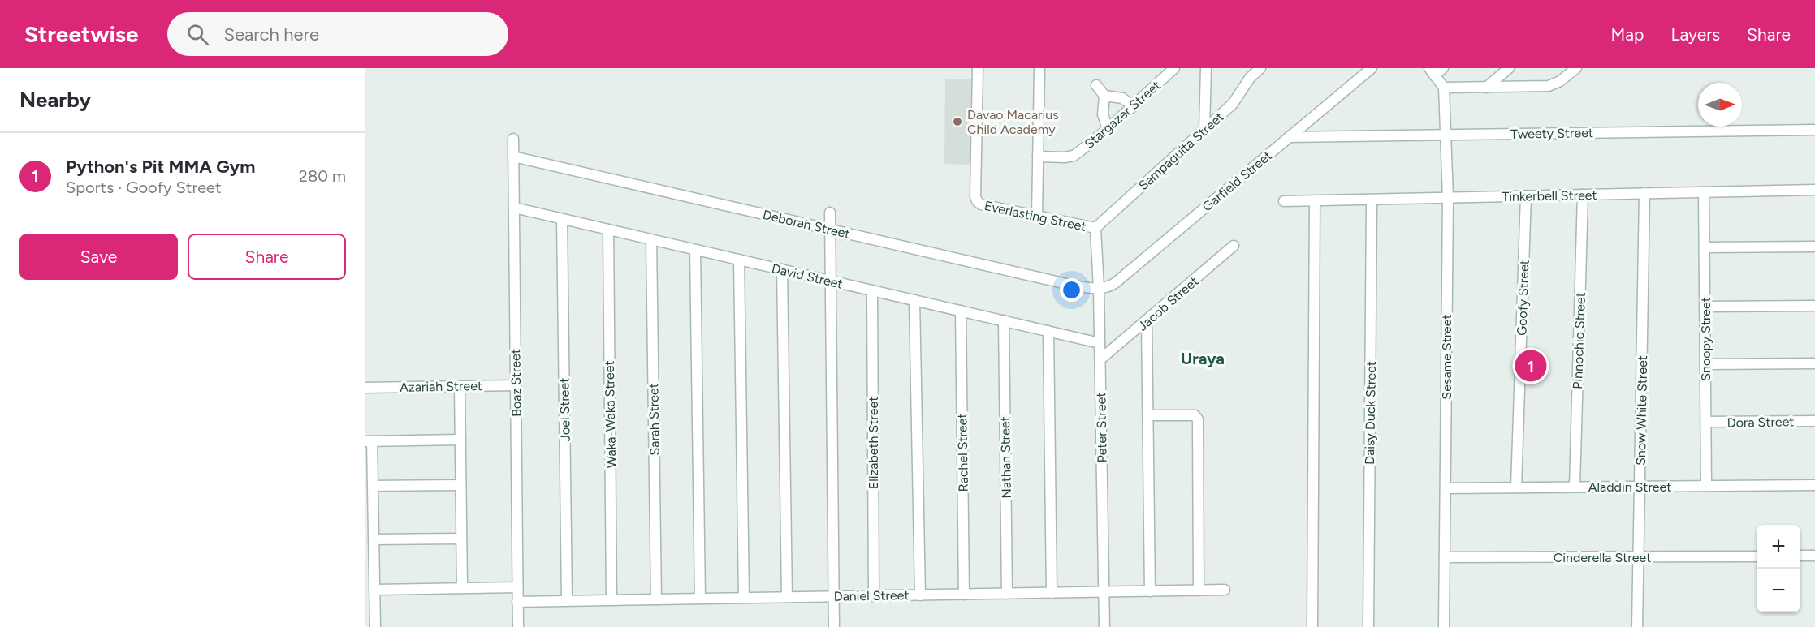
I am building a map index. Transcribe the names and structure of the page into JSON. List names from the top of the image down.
{
  "streets": {
    "street": [
      "Stargazer Street",
      "Tweety Street",
      "Sampaguita Street",
      "Garfield Street",
      "Tinkerbell Street",
      "Everlasting Street",
      "Deborah Street",
      "David Street",
      "Goofy Street",
      "Jacob Street",
      "Snoopy Street",
      "Pinnochio Street",
      "Sesame Street",
      "Boaz Street",
      "Azariah Street",
      "Joel Street",
      "Snow White Street",
      "Daisy Duck Street",
      "Waka-Waka Street",
      "Sarah Street",
      "Dora Street",
      "Peter Street",
      "Elizabeth Street",
      "Rachel Street",
      "Nathan Street",
      "Aladdin Street",
      "Cinderella Street",
      "Daniel Street"
    ]
  },
  "crossings": [
    ["Tweety Street", "Garfield Street"],
    ["Tweety Street", "Sesame Street"],
    ["Sampaguita Street", "Everlasting Street"],
    ["Sampaguita Street", "Peter Street"],
    ["Garfield Street", "Deborah Street"],
    ["Garfield Street", "Peter Street"],
    ["Tinkerbell Street", "Goofy Street"],
    ["Tinkerbell Street", "Snoopy Street"],
    ["Tinkerbell Street", "Pinnochio Street"],
    ["Tinkerbell Street", "Sesame Street"],
    ["Tinkerbell Street", "Snow White Street"],
    ["Tinkerbell Street", "Daisy Duck Street"],
    ["Everlasting Street", "Peter Street"],
    ["Deborah Street", "Boaz Street"],
    ["Deborah Street", "Peter Street"],
    ["David Street", "Boaz Street"],
    ["David Street", "Joel Street"],
    ["David Street", "Waka-Waka Street"],
    ["David Street", "Sarah Street"],
    ["David Street", "Peter Street"],
    ["David Street", "Elizabeth Street"],
    ["David Street", "Rachel Street"],
    ["David Street", "Nathan Street"],
    ["Goofy Street", "Aladdin Street"],
    ["Jacob Street", "Peter Street"],
    ["Snoopy Street", "Dora Street"],
    ["Snoopy Street", "Aladdin Street"],
    ["Pinnochio Street", "Aladdin Street"],
    ["Sesame Street", "Aladdin Street"],
    ["Sesame Street", "Cinderella Street"],
    ["Boaz Street", "Azariah Street"],
    ["Boaz Street", "Daniel Street"],
    ["Joel Street", "Daniel Street"],
    ["Snow White Street", "Aladdin Street"],
    ["Snow White Street", "Cinderella Street"],
    ["Waka-Waka Street", "Daniel Street"],
    ["Sarah Street", "Daniel Street"],
    ["Peter Street", "Daniel Street"],
    ["Elizabeth Street", "Daniel Street"],
    ["Rachel Street", "Daniel Street"],
    ["Nathan Street", "Daniel Street"]
  ],
  "districts": ["Uraya"],
  "places": ["Davao Macarius Child Academy"],
  "north": "right",
  "page": {
    "header": "Streetwise",
    "search": "Search here",
    "nav": ["Map", "Layers", "Share"],
    "heading": "Nearby",
    "list": [
      {
        "mark": "1",
        "name": "Python's Pit MMA Gym",
        "note": "Sports · Goofy Street",
        "value": "280 m"
      }
    ],
    "buttons": ["Save", "Share"],
    "pins": "1",
    "map_buttons": ["+", "−"]
  }
}
